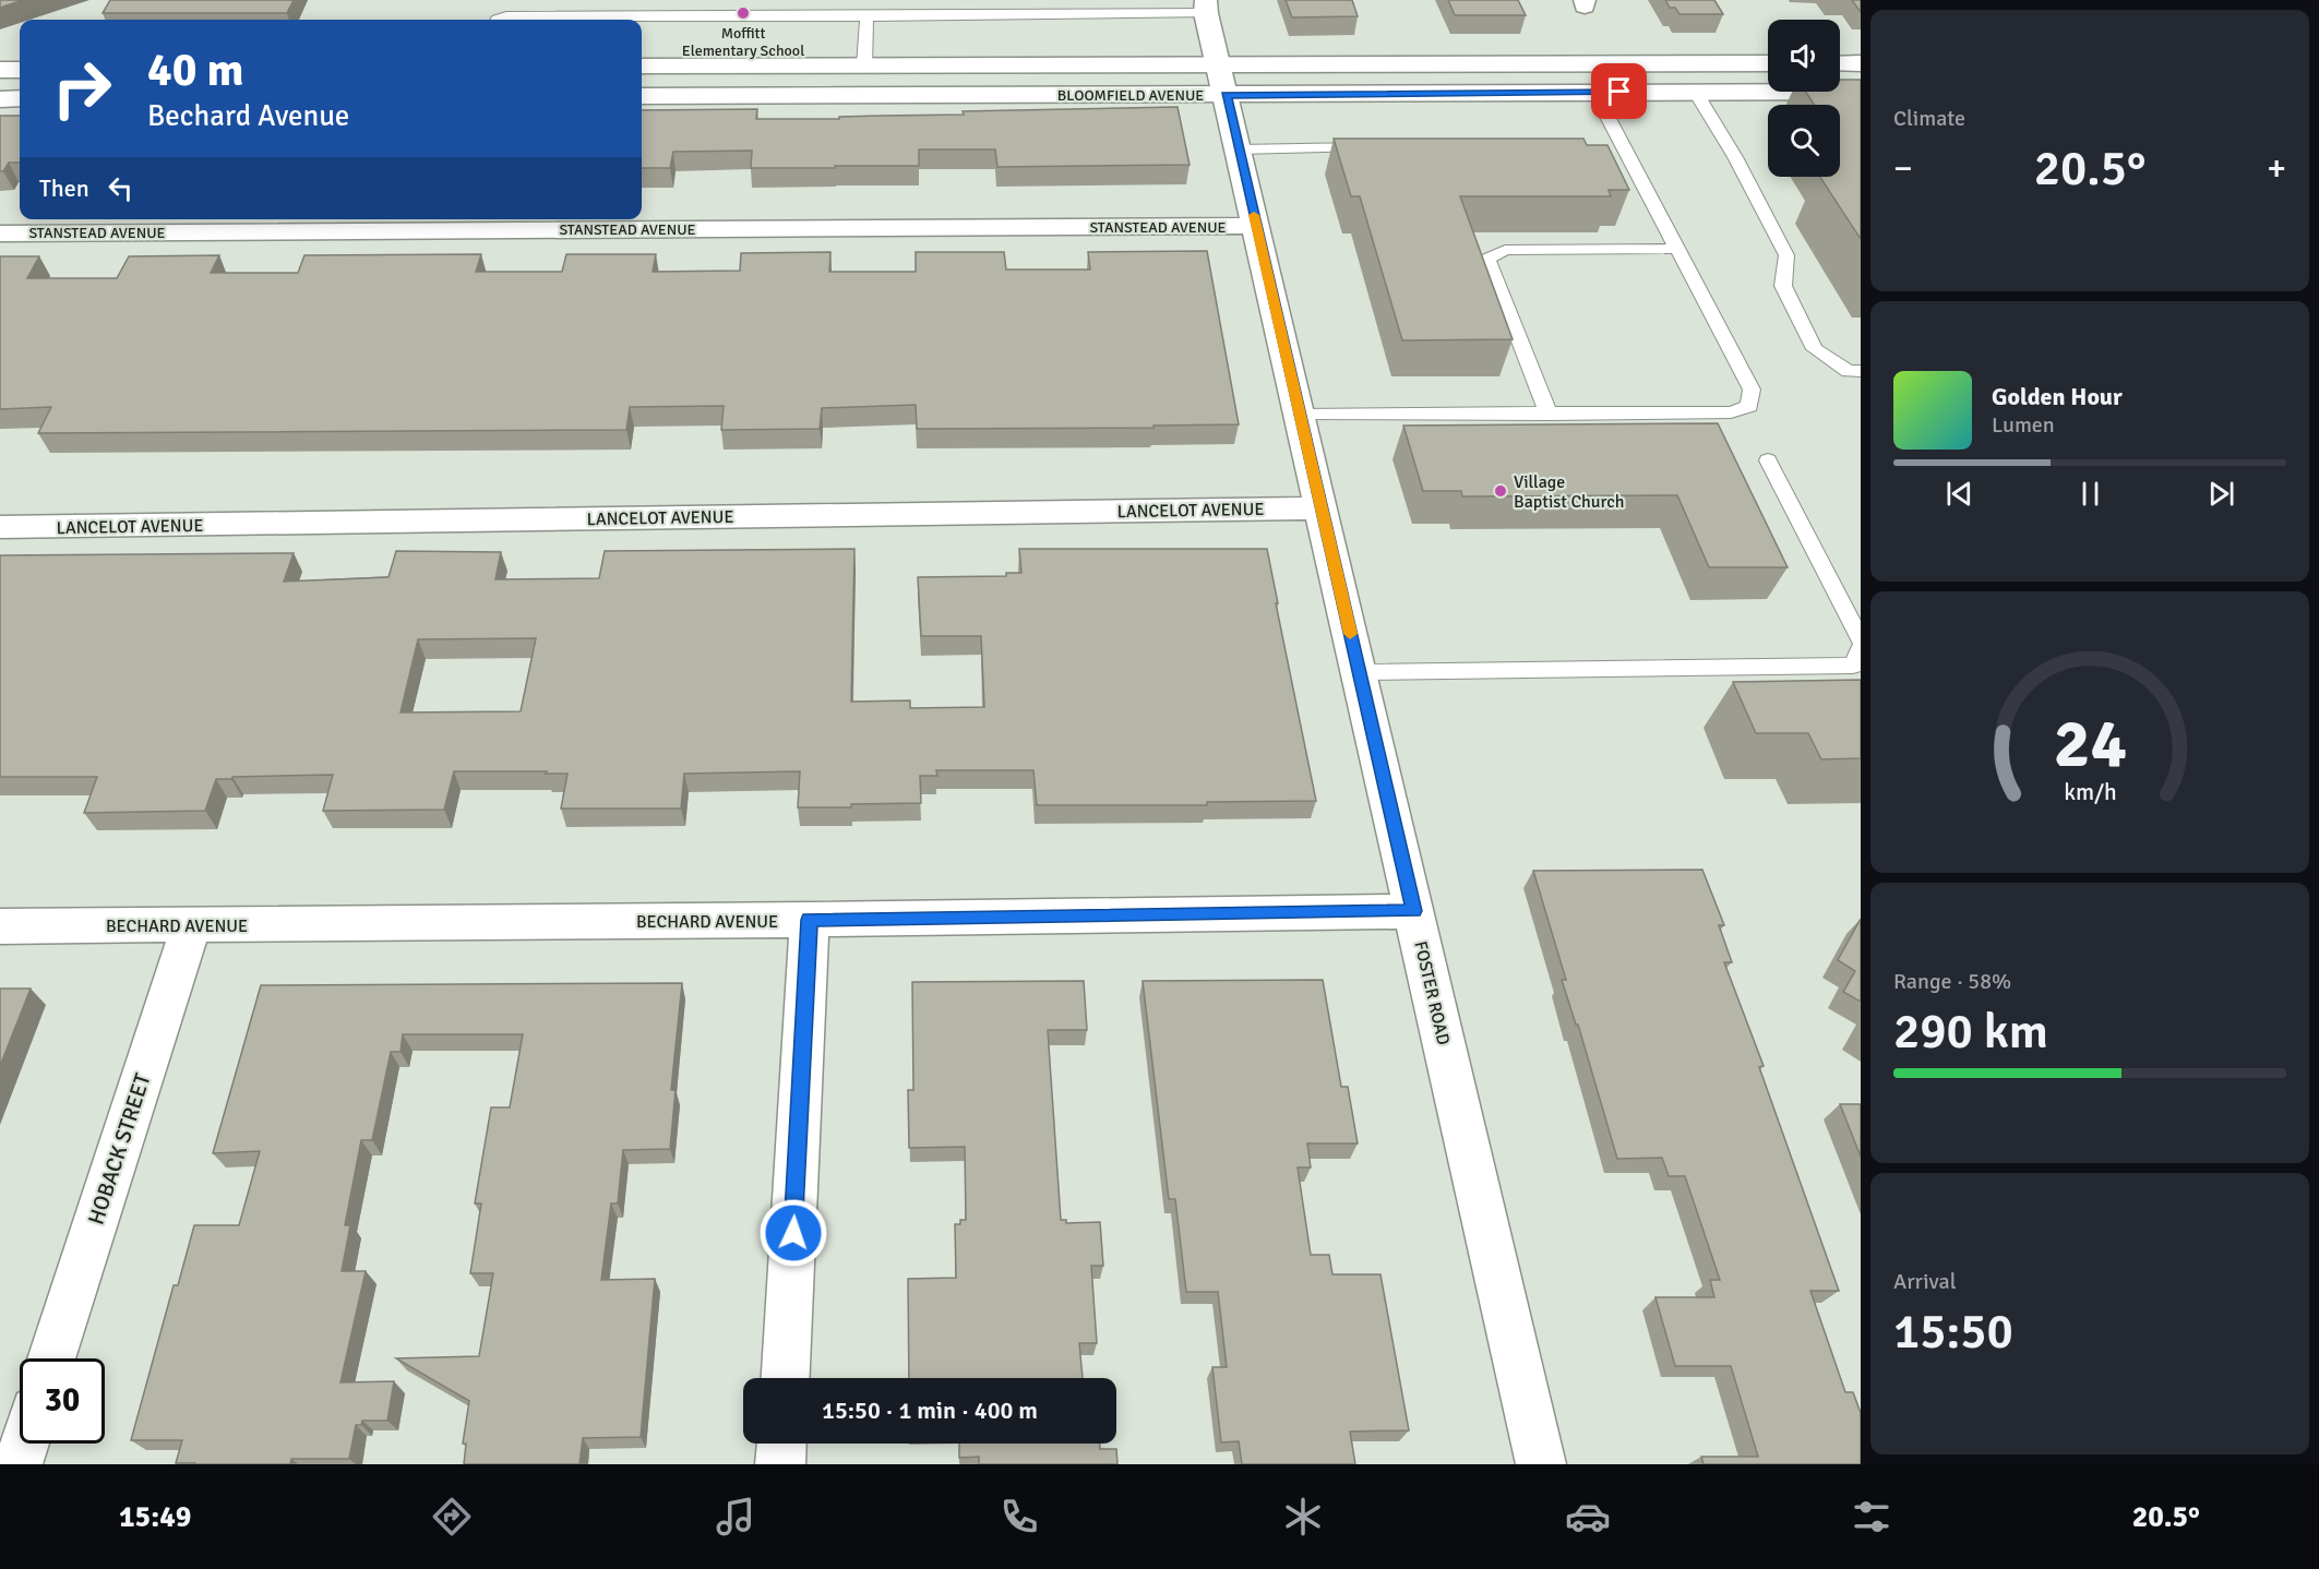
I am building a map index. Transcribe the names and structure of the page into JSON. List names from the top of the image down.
{
  "streets": {
    "street": [
      "BLOOMFIELD AVENUE",
      "STANSTEAD AVENUE",
      "LANCELOT AVENUE",
      "BECHARD AVENUE",
      "FOSTER ROAD",
      "HOBACK STREET"
    ]
  },
  "crossings": [
    ["BLOOMFIELD AVENUE", "FOSTER ROAD"],
    ["STANSTEAD AVENUE", "FOSTER ROAD"],
    ["LANCELOT AVENUE", "FOSTER ROAD"],
    ["BECHARD AVENUE", "FOSTER ROAD"],
    ["BECHARD AVENUE", "HOBACK STREET"]
  ],
  "places": ["Moffitt Elementary School", "Village Baptist Church"],
  "page": {
    "tile": [
      "Climate",
      ["Range · 58%", "290 km"],
      ["Arrival", "15:50"]
    ],
    "turn": ["40 m", "Bechard Avenue"],
    "heat": ["−", "20.5°", "+"],
    "then": "Then",
    "song": ["Golden Hour", "Lumen"],
    "limit": "30",
    "trip": "15:50 · 1 min · 400 m",
    "tabs": ["15:49", "20.5°"],
    "gauge": ["24", "km/h"]
  }
}
